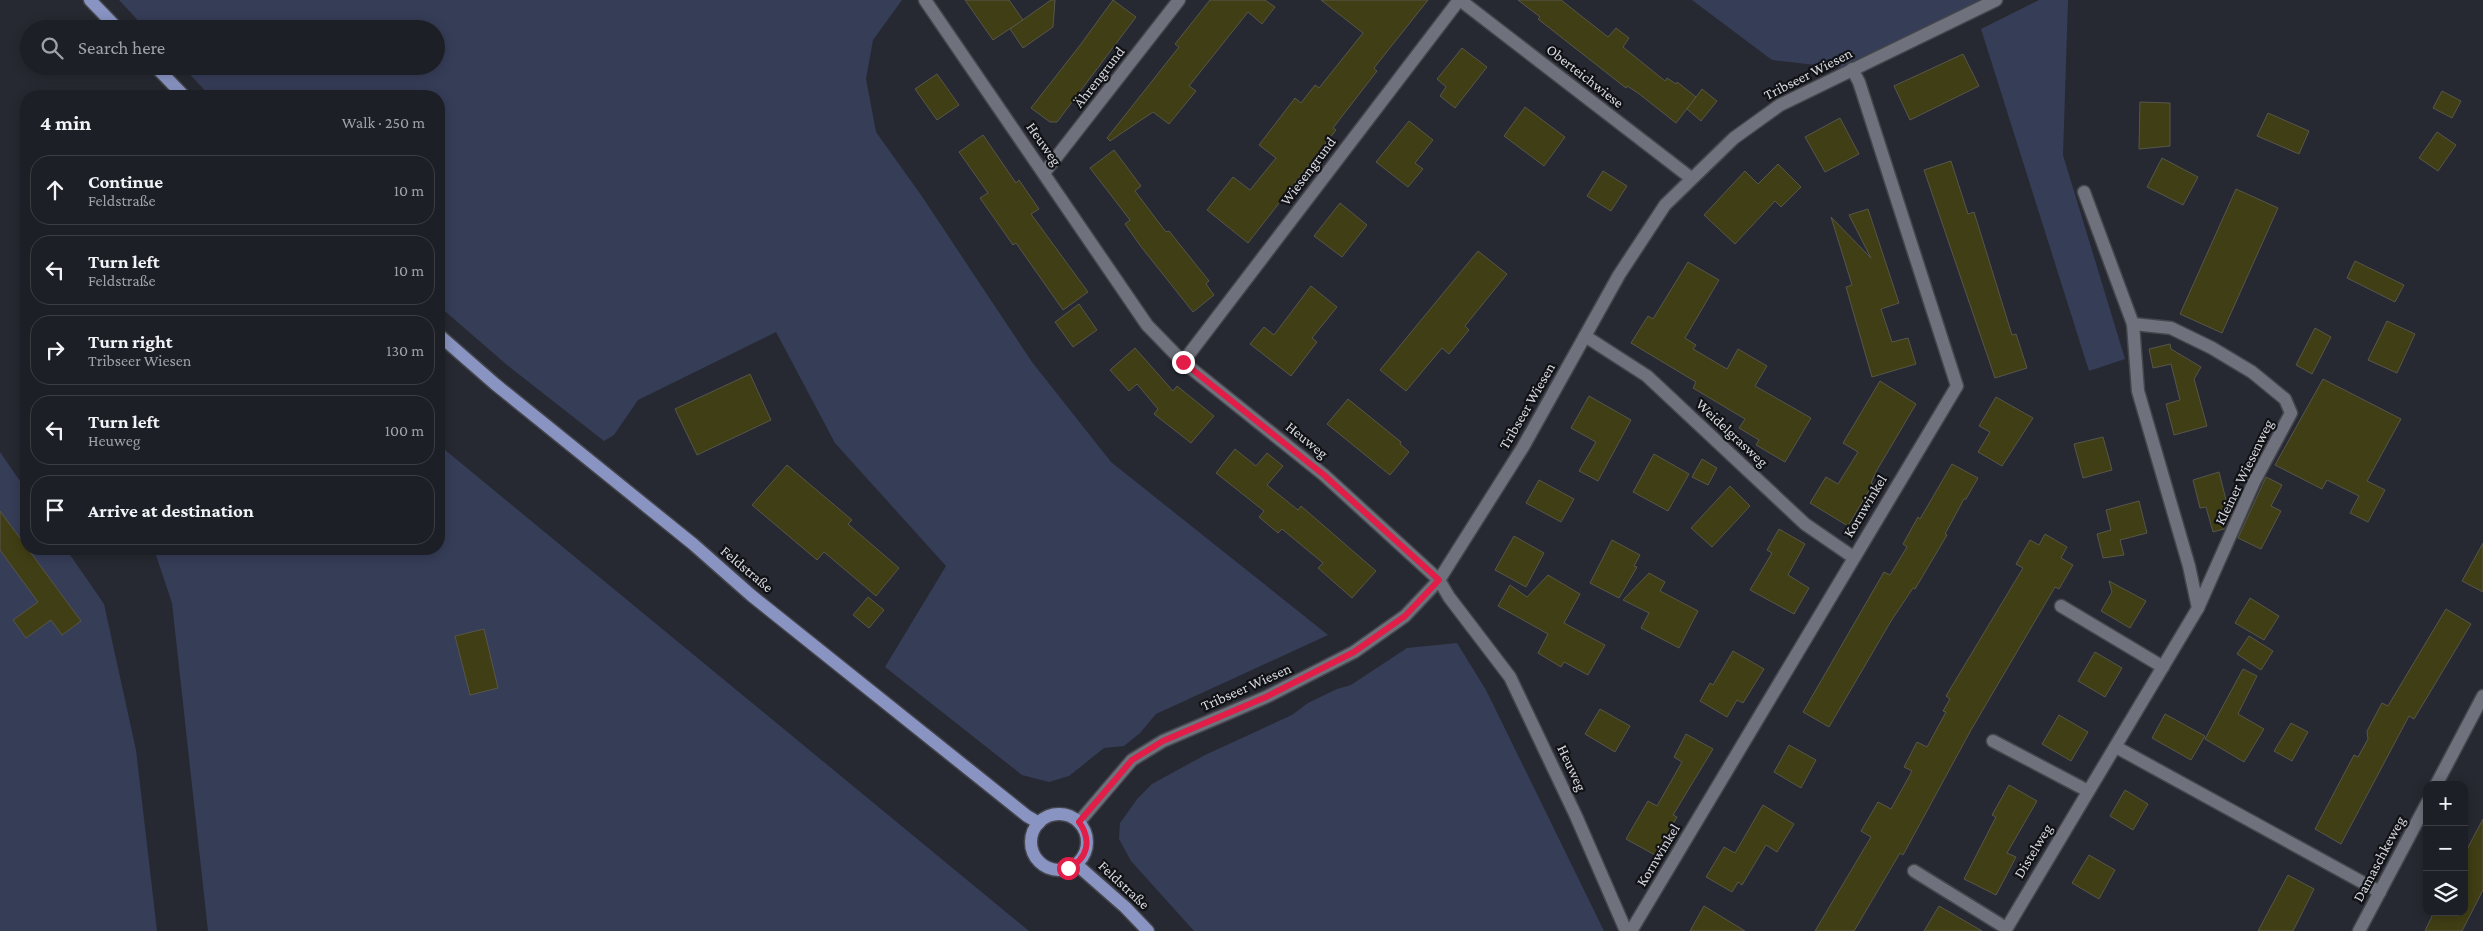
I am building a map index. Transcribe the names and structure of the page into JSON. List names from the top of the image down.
{
  "streets": {
    "main road": ["Feldstraße"],
    "street": [
      "Tribseer Wiesen",
      "Oberteichwiese",
      "Ährengrund",
      "Heuweg",
      "Wiesengrund",
      "Weidelgrasweg",
      "Kleiner Wiesenweg",
      "Kornwinkel",
      "Distelweg",
      "Damaschkeweg"
    ]
  },
  "crossings": [
    ["Tribseer Wiesen", "Oberteichwiese"],
    ["Tribseer Wiesen", "Heuweg"],
    ["Tribseer Wiesen", "Weidelgrasweg"],
    ["Tribseer Wiesen", "Kornwinkel"],
    ["Tribseer Wiesen", "Feldstraße"],
    ["Oberteichwiese", "Wiesengrund"],
    ["Ährengrund", "Heuweg"],
    ["Heuweg", "Wiesengrund"],
    ["Weidelgrasweg", "Kornwinkel"],
    ["Kleiner Wiesenweg", "Distelweg"]
  ],
  "page": {
    "search": "Search here",
    "heading": ["4 min", "Walk · 250 m"],
    "list": [
      ["Continue", "Feldstraße", "10 m"],
      ["Turn left", "Feldstraße", "10 m"],
      ["Turn right", "Tribseer Wiesen", "130 m"],
      ["Turn left", "Heuweg", "100 m"],
      "Arrive at destination"
    ],
    "map_buttons": ["+", "−"]
  }
}
